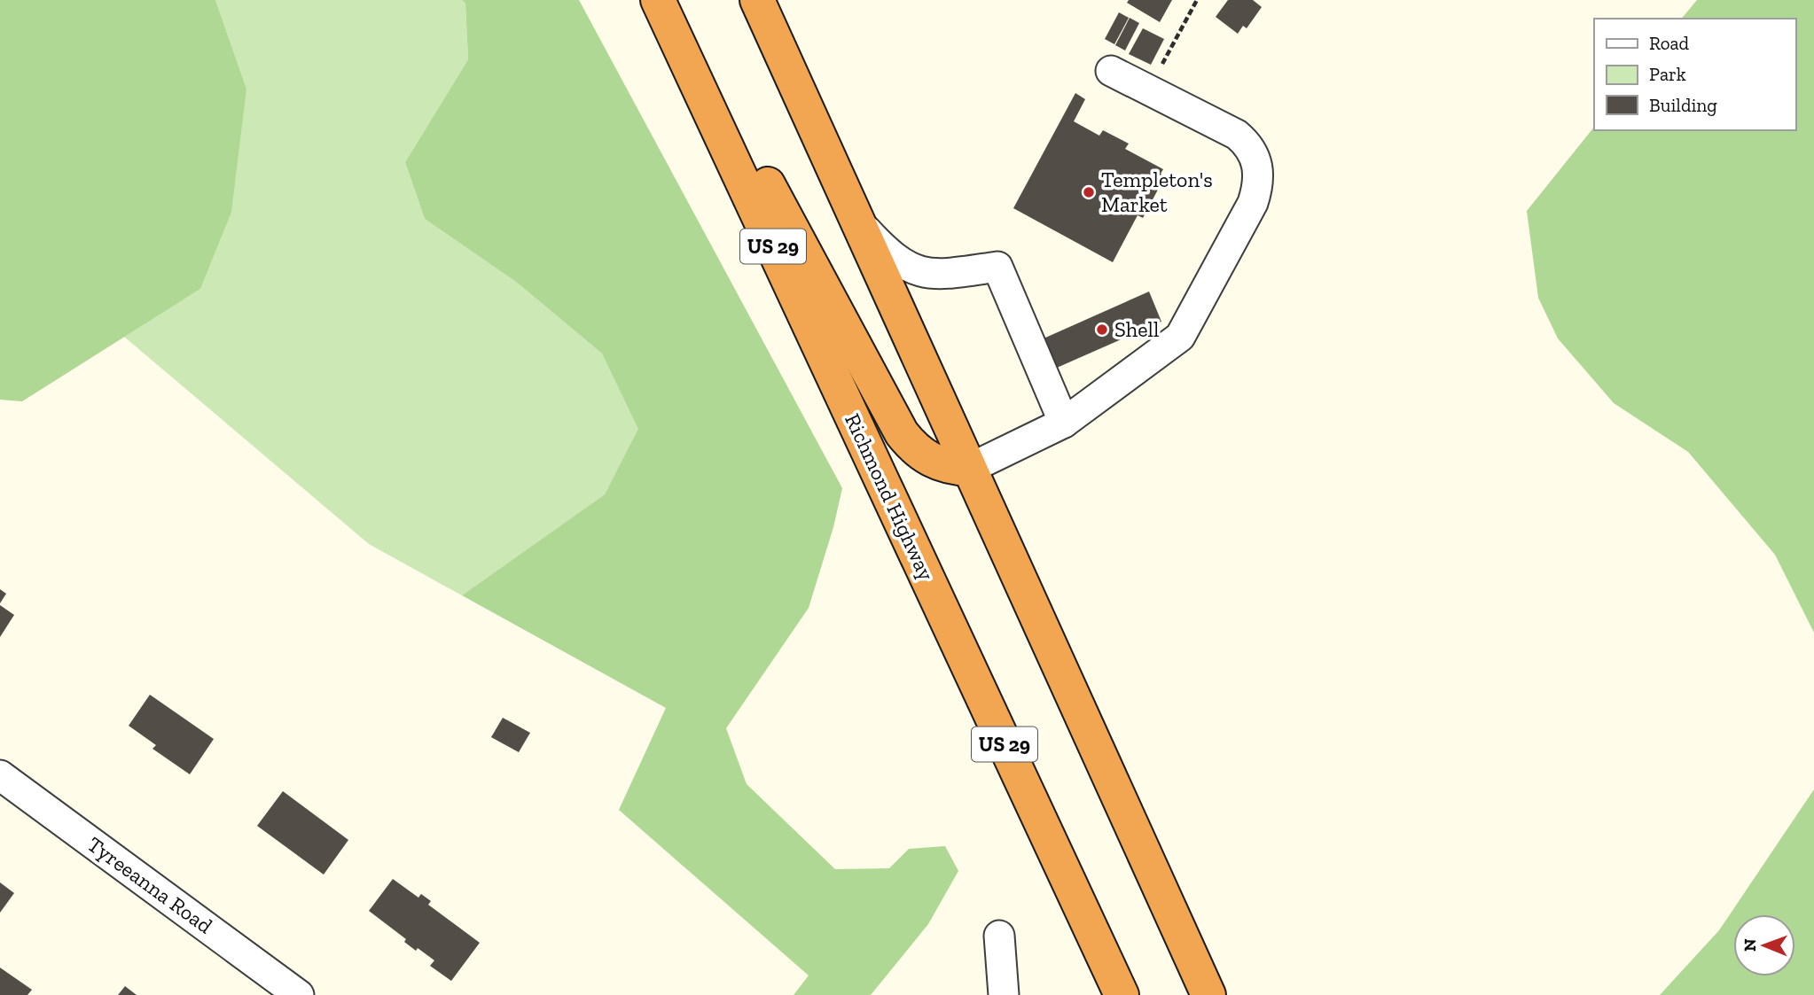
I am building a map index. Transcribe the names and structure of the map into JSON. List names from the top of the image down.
{
  "streets": {
    "highway": ["US 29", "Richmond Highway"],
    "street": ["Tyreeanna Road"]
  },
  "places": ["Templeton's Market", "Shell"],
  "legend": ["Road", "Park", "Building"],
  "north": "left"
}
